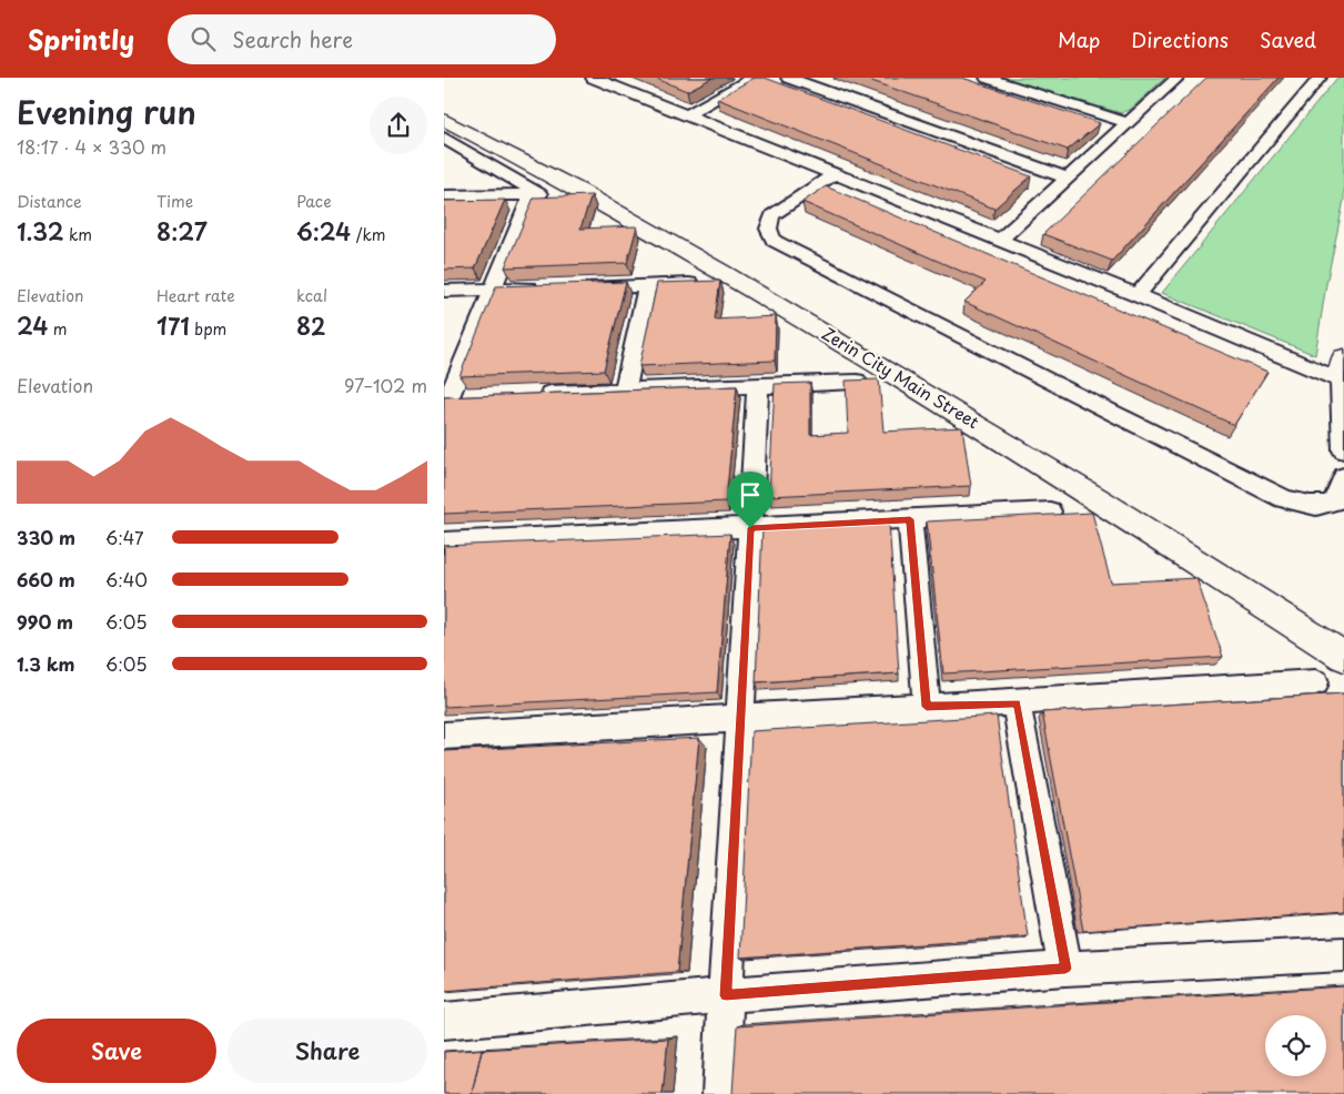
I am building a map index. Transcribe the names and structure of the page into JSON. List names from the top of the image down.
{
  "streets": {
    "street": ["Zerin City Main Street"]
  },
  "page": {
    "header": "Sprintly",
    "search": "Search here",
    "nav": ["Map", "Directions", "Saved"],
    "heading": ["Evening run", "18:17 · 4 × 330 m"],
    "stats": [
      ["Distance", "1.32 km"],
      ["Time", "8:27"],
      ["Pace", "6:24 /km"],
      ["Elevation", "24 m"],
      ["Heart rate", "171 bpm"],
      ["kcal", "82"]
    ],
    "chart": ["Elevation", "97–102 m"],
    "list": [
      {
        "name": "330 m",
        "note": "6:47"
      },
      {
        "name": "660 m",
        "note": "6:40"
      },
      {
        "name": "990 m",
        "note": "6:05"
      },
      {
        "name": "1.3 km",
        "note": "6:05"
      }
    ],
    "buttons": ["Save", "Share"]
  }
}
